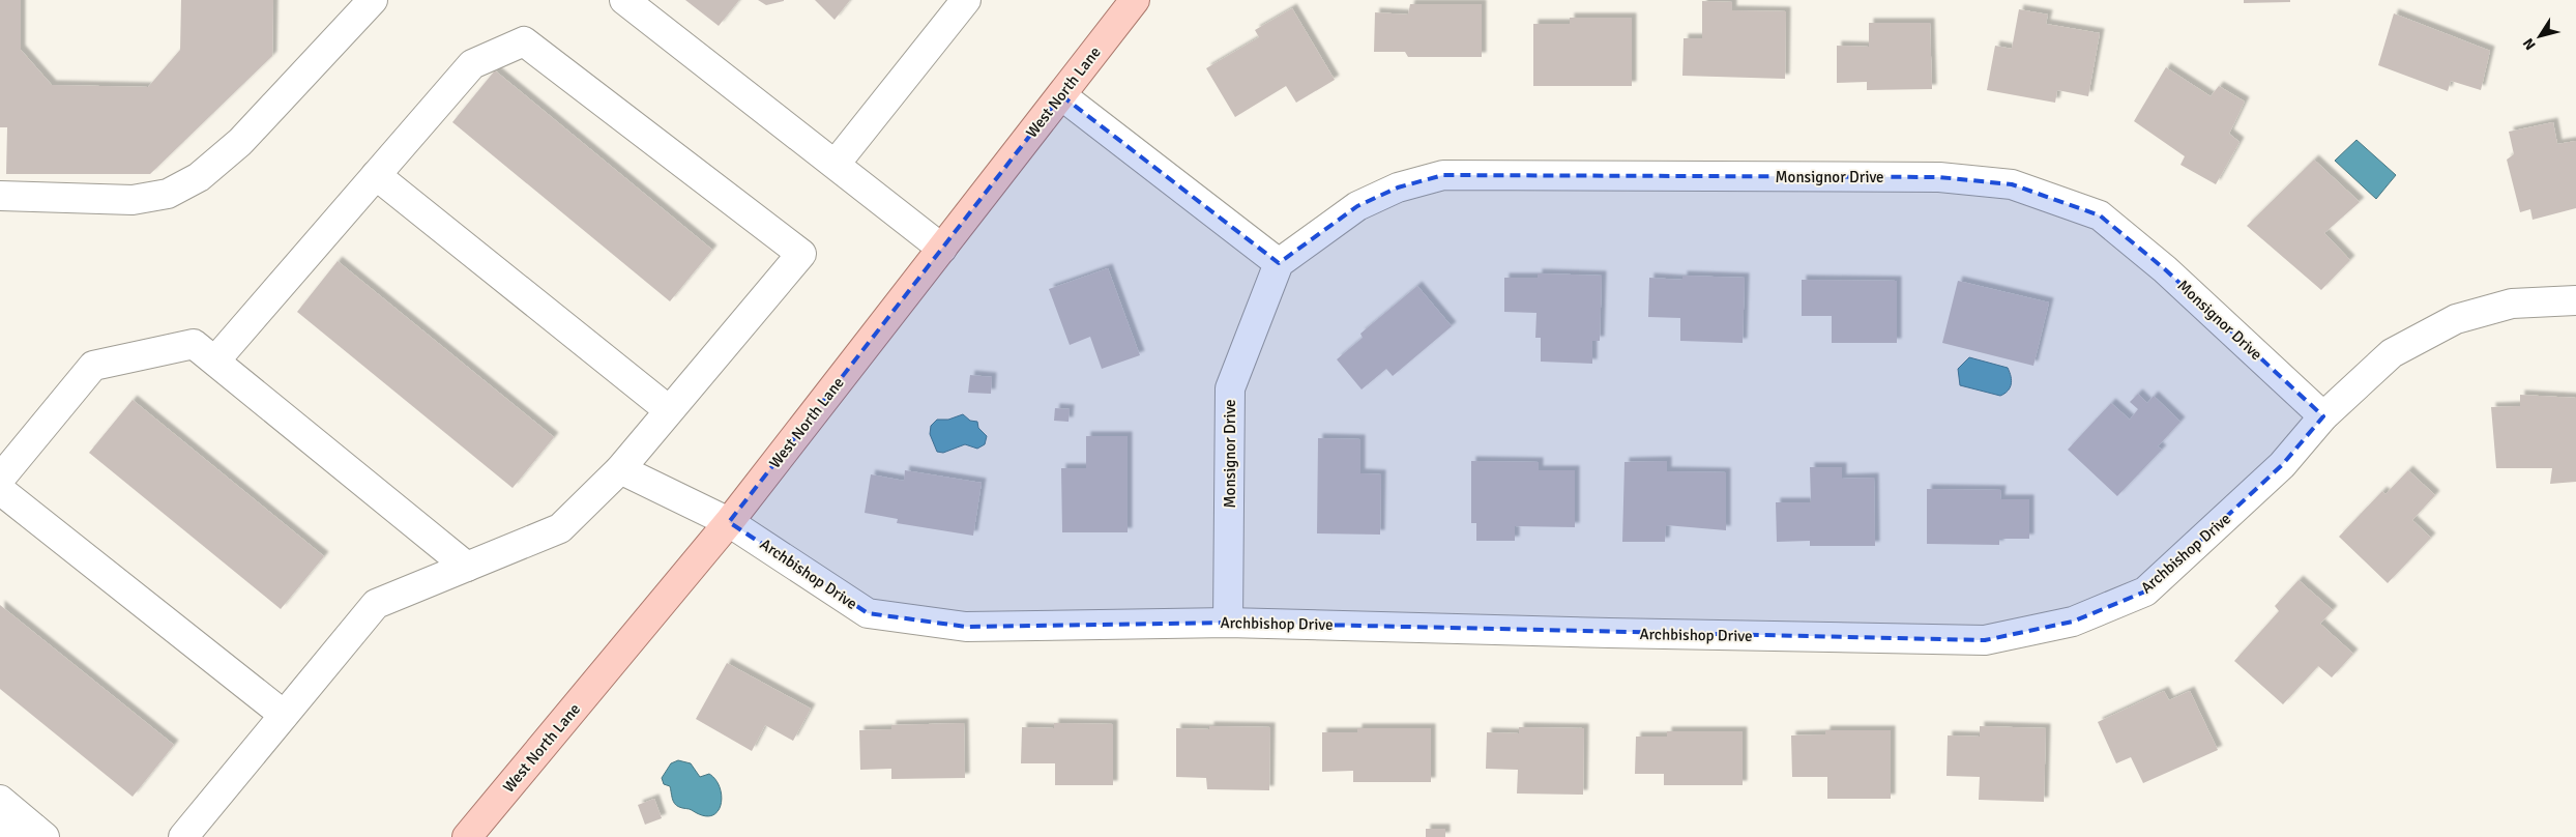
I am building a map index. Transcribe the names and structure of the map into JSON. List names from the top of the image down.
{
  "streets": {
    "main road": ["West North Lane"],
    "street": ["Monsignor Drive", "Archbishop Drive"]
  },
  "crossings": [
    ["West North Lane", "Archbishop Drive"],
    ["Monsignor Drive", "Archbishop Drive"]
  ],
  "north": "bottom left"
}
